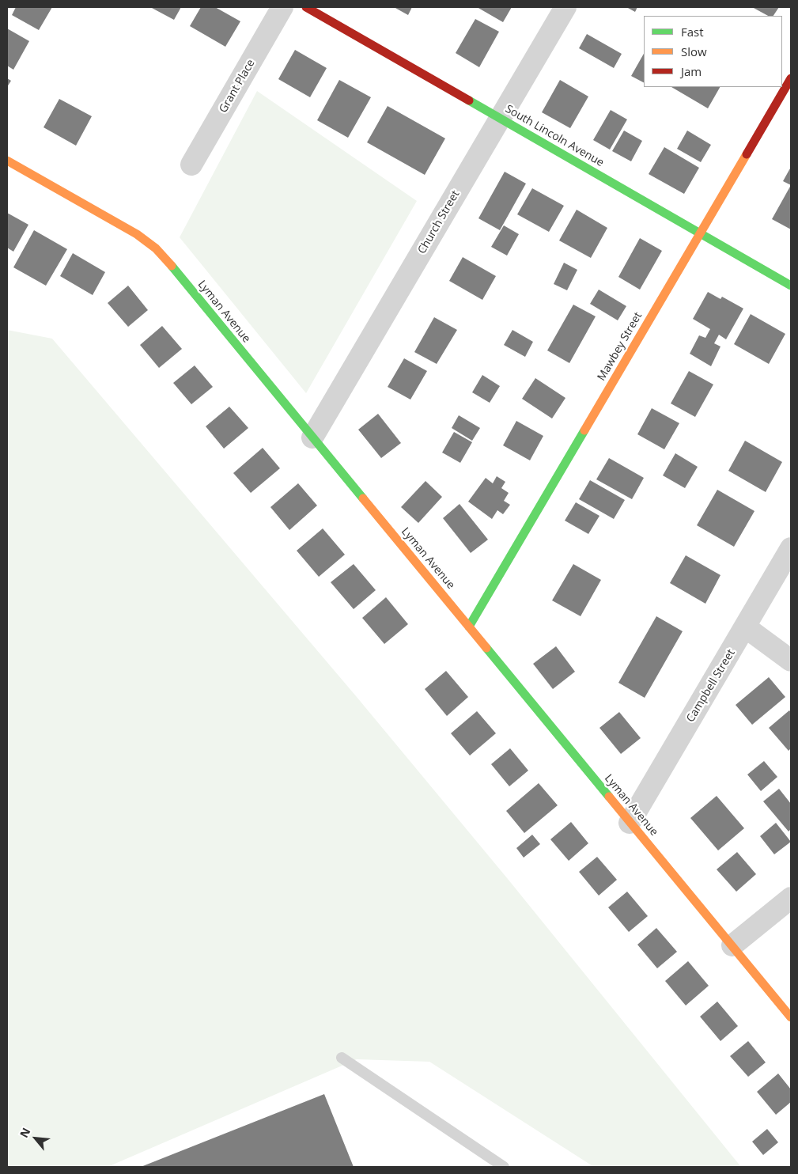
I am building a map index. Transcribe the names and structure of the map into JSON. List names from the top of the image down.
{
  "streets": {
    "street": [
      "Grant Place",
      "South Lincoln Avenue",
      "Church Street",
      "Lyman Avenue",
      "Mawbey Street",
      "Campbell Street"
    ]
  },
  "crossings": [
    ["South Lincoln Avenue", "Church Street"],
    ["South Lincoln Avenue", "Mawbey Street"],
    ["Church Street", "Lyman Avenue"],
    ["Lyman Avenue", "Mawbey Street"],
    ["Lyman Avenue", "Campbell Street"]
  ],
  "legend": ["Fast", "Slow", "Jam"],
  "north": "top left"
}
